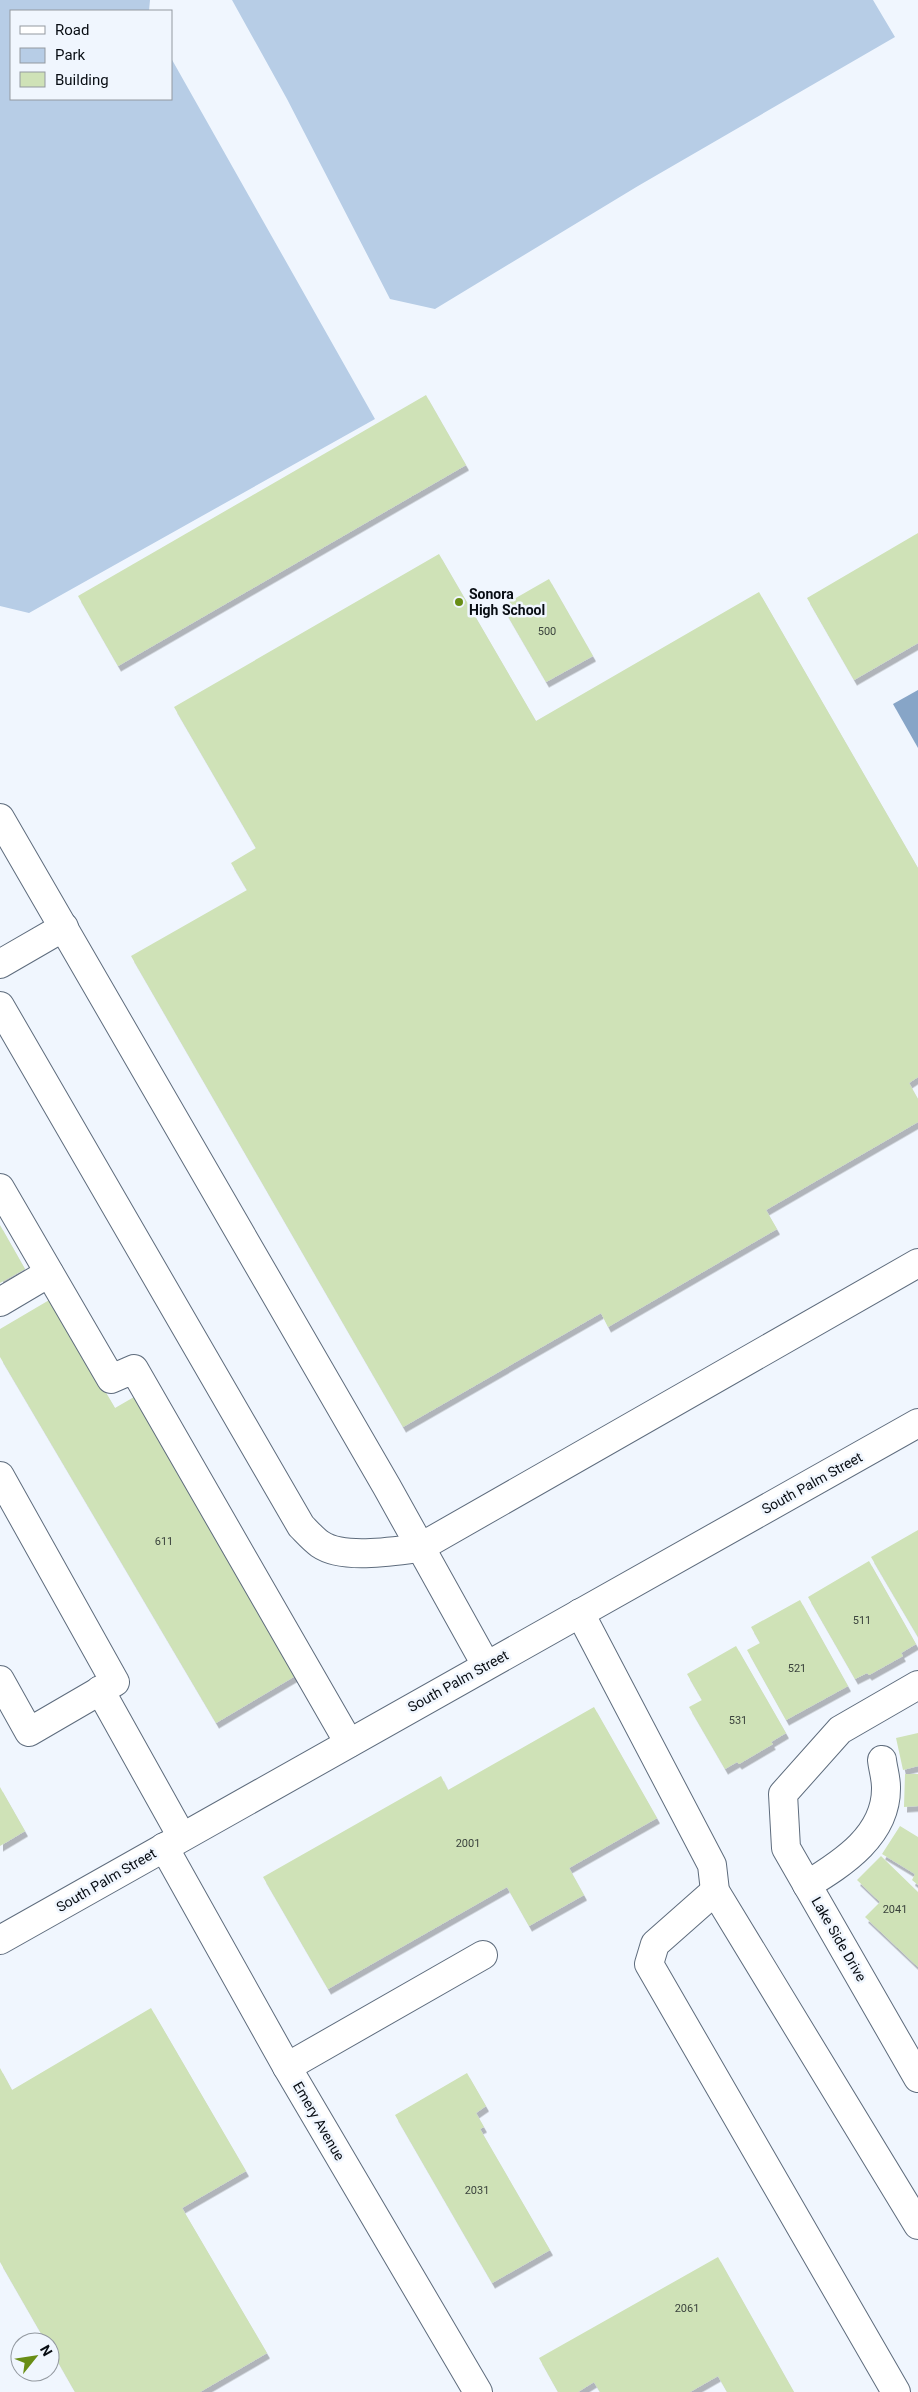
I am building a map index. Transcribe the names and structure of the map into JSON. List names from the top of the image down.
{
  "streets": {
    "street": ["South Palm Street", "Lake Side Drive", "Emery Avenue"]
  },
  "crossings": [
    ["South Palm Street", "Emery Avenue"]
  ],
  "places": ["Sonora High School"],
  "house_numbers": [
    "500",
    "611",
    "511",
    "521",
    "531",
    "2001",
    "2041",
    "2031",
    "2061"
  ],
  "legend": ["Road", "Park", "Building"],
  "north": "top right"
}
